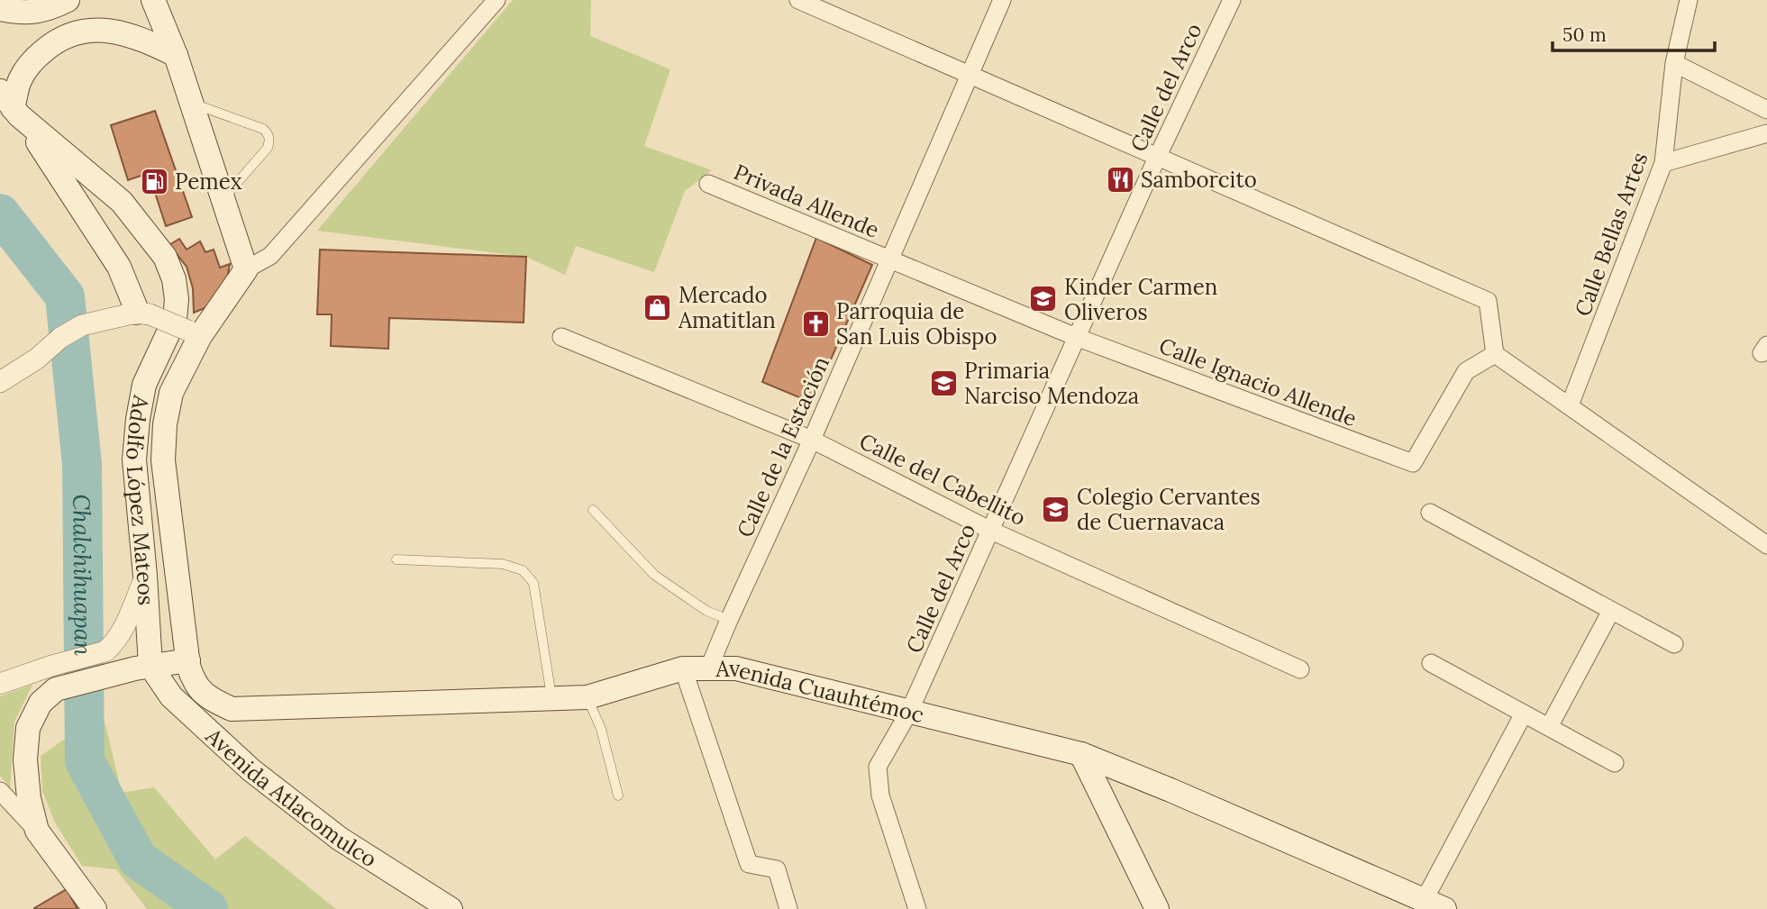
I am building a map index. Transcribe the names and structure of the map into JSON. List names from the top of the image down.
{
  "streets": {
    "main road": ["Adolfo López Mateos", "Avenida Cuauhtémoc", "Avenida Atlacomulco"],
    "street": [
      "Calle del Arco",
      "Privada Allende",
      "Calle Bellas Artes",
      "Calle Ignacio Allende",
      "Calle de la Estación",
      "Calle del Cabellito"
    ]
  },
  "crossings": [
    ["Calle del Arco", "Calle Ignacio Allende"],
    ["Calle del Arco", "Calle del Cabellito"],
    ["Calle del Arco", "Avenida Cuauhtémoc"],
    ["Privada Allende", "Calle Ignacio Allende"],
    ["Privada Allende", "Calle de la Estación"],
    ["Calle Ignacio Allende", "Calle de la Estación"],
    ["Calle de la Estación", "Calle del Cabellito"],
    ["Calle de la Estación", "Avenida Cuauhtémoc"],
    ["Adolfo López Mateos", "Avenida Atlacomulco"]
  ],
  "water": ["Chalchihuapan"],
  "places": {
    "restaurant": ["Samborcito"],
    "fuel station": ["Pemex"],
    "school or university": ["Kinder Carmen Oliveros", "Primaria Narciso Mendoza", "Colegio Cervantes de Cuernavaca"],
    "shop": ["Mercado Amatitlan"],
    "church": ["Parroquia de San Luis Obispo"]
  },
  "scale_bar": "50 m"
}
